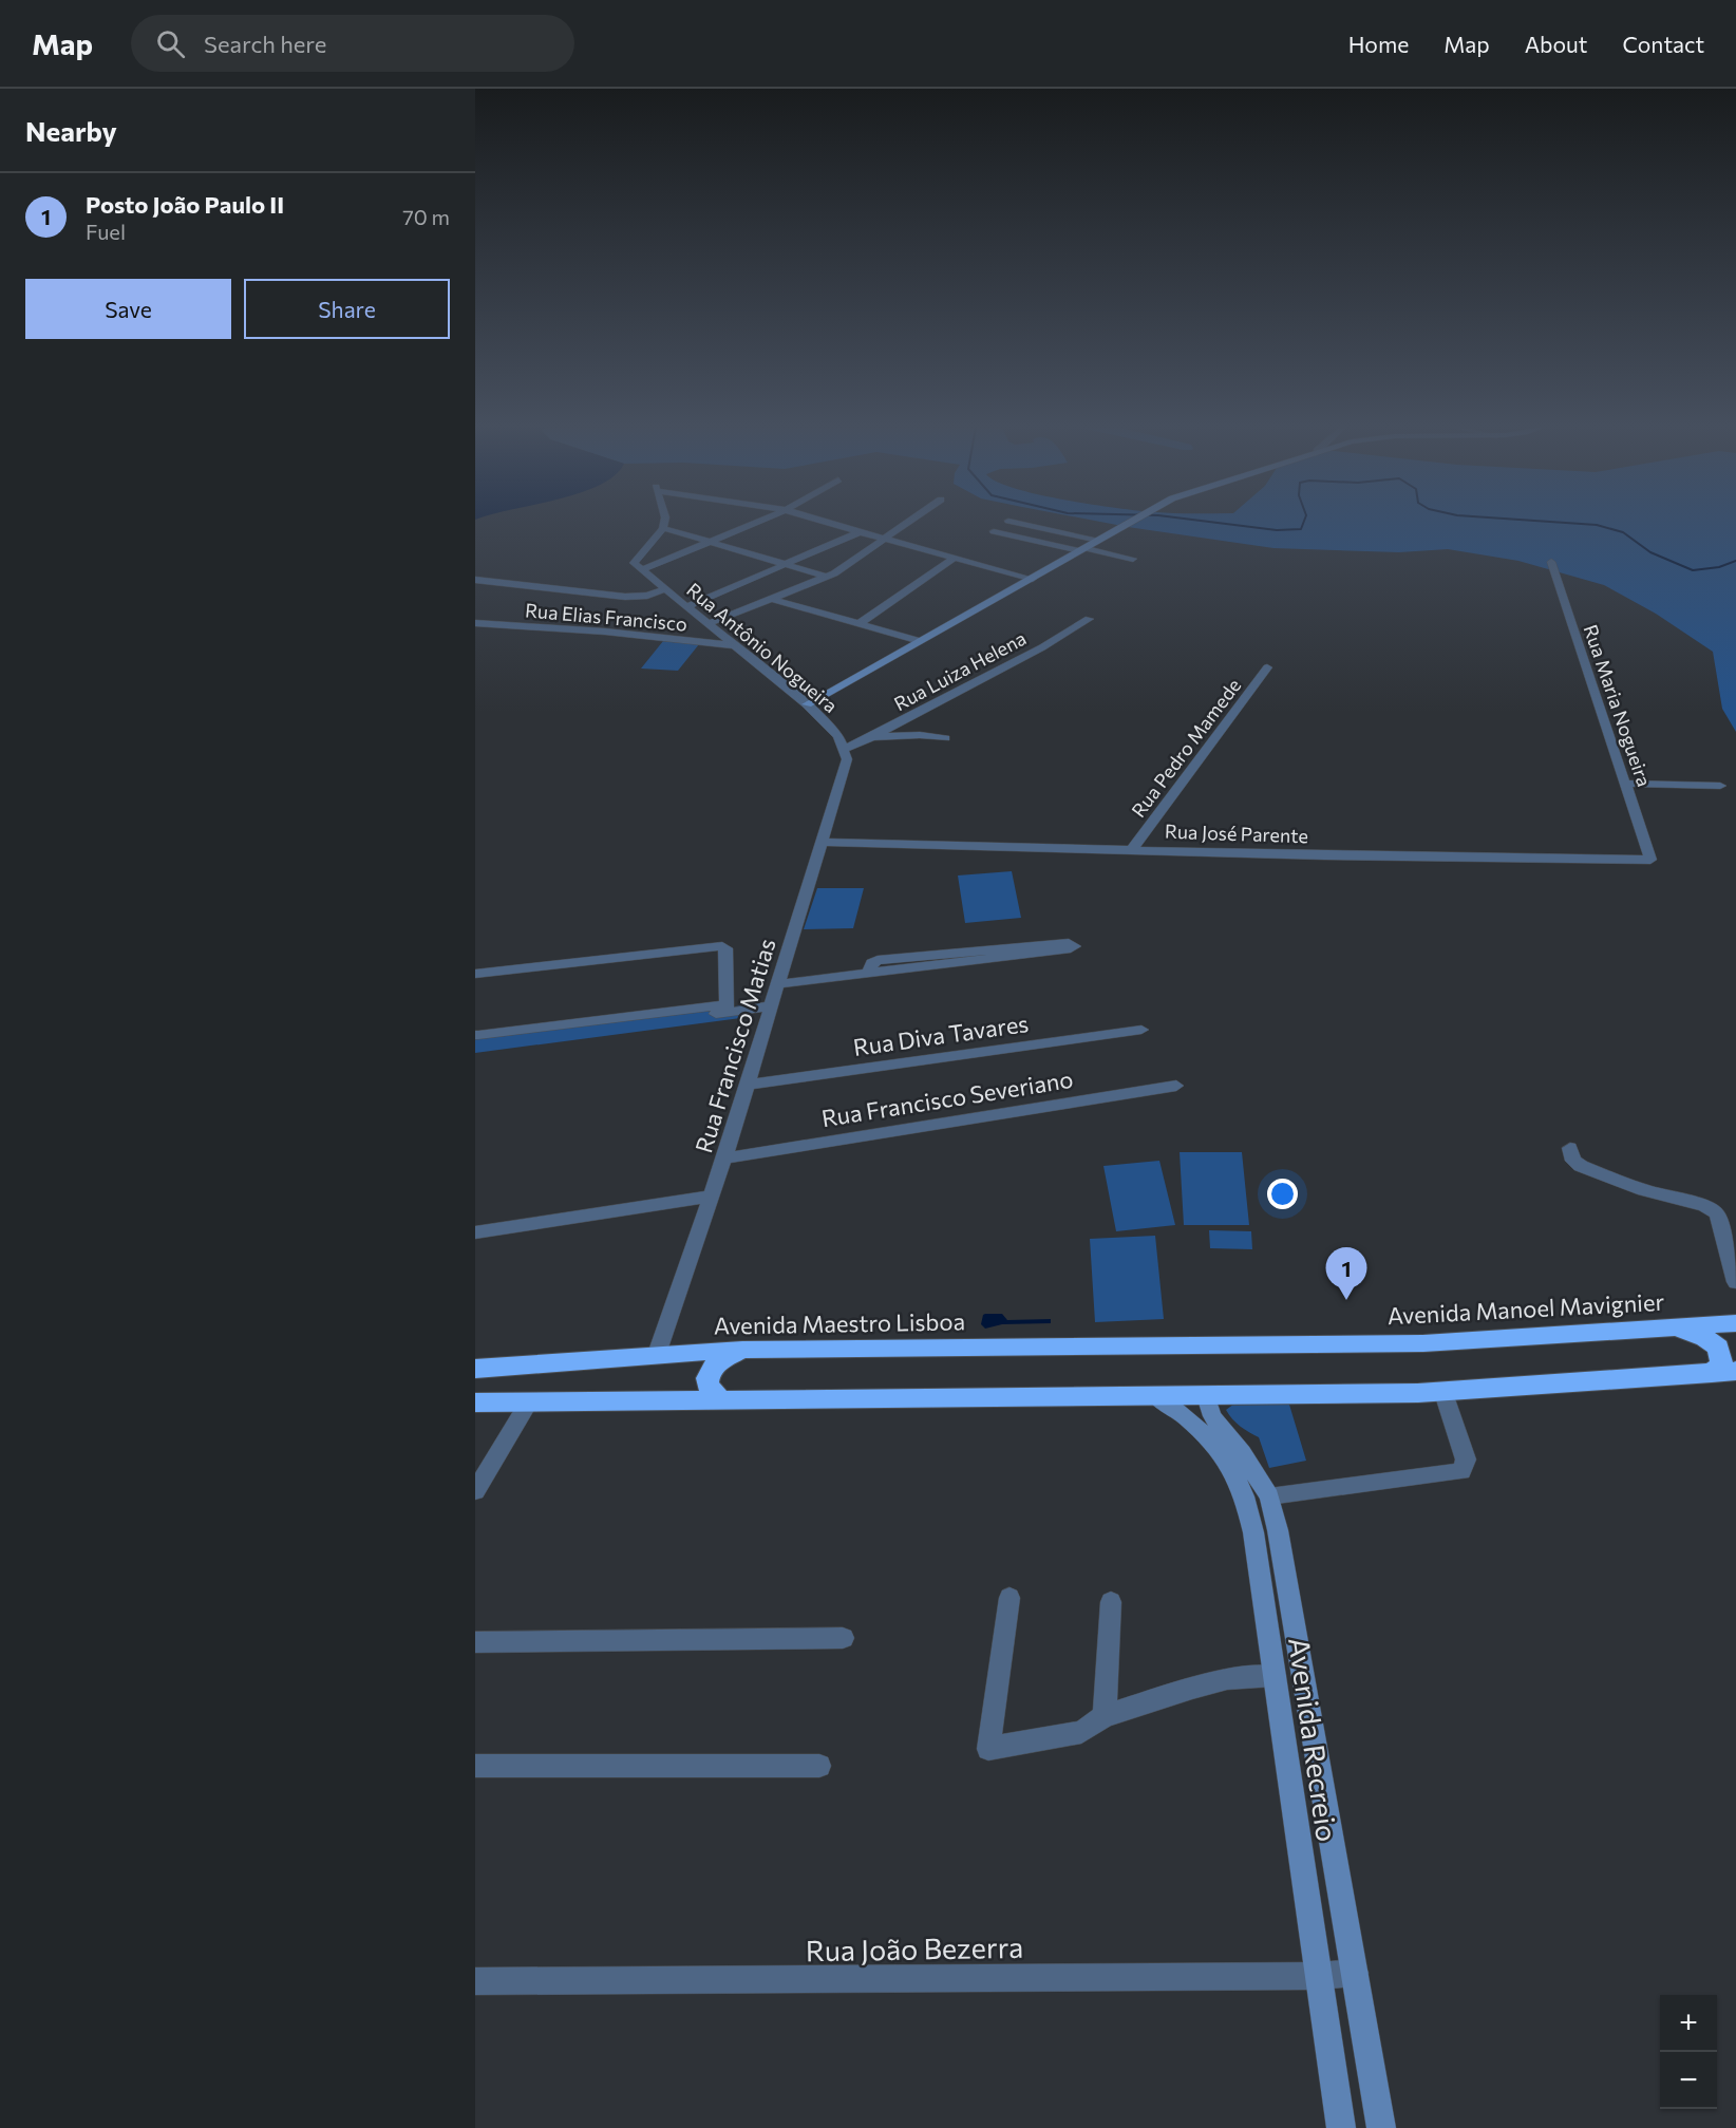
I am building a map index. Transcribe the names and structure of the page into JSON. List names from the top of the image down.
{
  "streets": {
    "highway": ["Avenida Manoel Mavignier", "Avenida Maestro Lisboa"],
    "street": [
      "Rua Elias Francisco",
      "Rua Antônio Nogueira",
      "Rua Luiza Helena",
      "Rua Maria Nogueira",
      "Rua Pedro Mamede",
      "Rua José Parente",
      "Rua Diva Tavares",
      "Rua Francisco Matias",
      "Rua Francisco Severiano",
      "Avenida Recreio",
      "Rua João Bezerra"
    ]
  },
  "crossings": [
    ["Rua Elias Francisco", "Rua Antônio Nogueira"],
    ["Rua Antônio Nogueira", "Rua Luiza Helena"],
    ["Rua Antônio Nogueira", "Rua Francisco Matias"],
    ["Rua Luiza Helena", "Rua Francisco Matias"],
    ["Rua Maria Nogueira", "Rua José Parente"],
    ["Rua Pedro Mamede", "Rua José Parente"],
    ["Rua José Parente", "Rua Francisco Matias"],
    ["Rua Diva Tavares", "Rua Francisco Matias"],
    ["Rua Francisco Matias", "Rua Francisco Severiano"],
    ["Rua Francisco Matias", "Avenida Maestro Lisboa"],
    ["Avenida Manoel Mavignier", "Avenida Maestro Lisboa"],
    ["Avenida Recreio", "Rua João Bezerra"]
  ],
  "page": {
    "header": "Map",
    "search": "Search here",
    "nav": [
      "Home",
      "Map",
      "About",
      "Contact"
    ],
    "heading": "Nearby",
    "list": [
      {
        "mark": "1",
        "name": "Posto João Paulo II",
        "note": "Fuel",
        "value": "70 m"
      }
    ],
    "buttons": ["Save", "Share"],
    "pins": "1",
    "map_buttons": ["+", "−"]
  }
}
